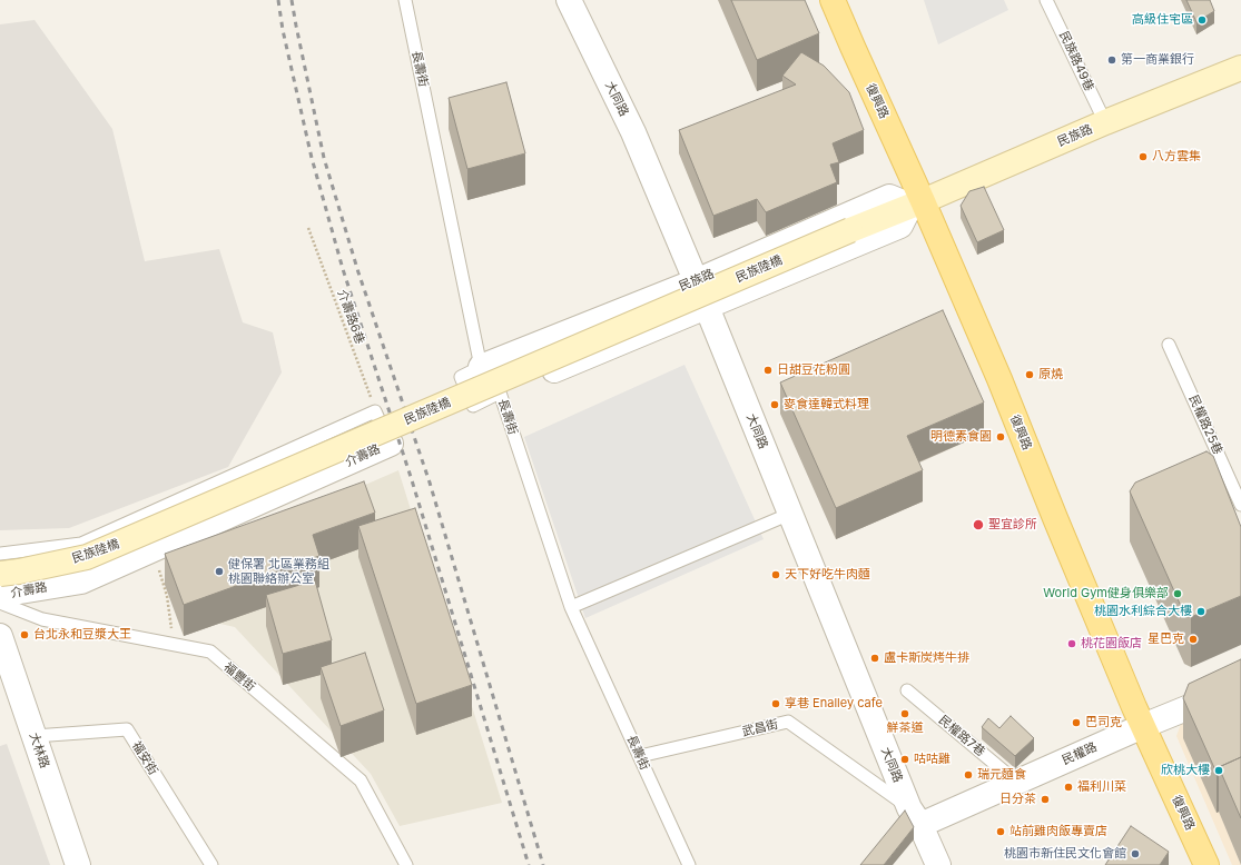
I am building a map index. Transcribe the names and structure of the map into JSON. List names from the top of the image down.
{
  "streets": {
    "main road": ["復興路"],
    "street": [
      "大同路",
      "民族路",
      "民族陸橋",
      "介壽路",
      "大林路",
      "民權路"
    ],
    "lane": [
      "民族路49巷",
      "長壽街",
      "民權路25巷",
      "福豐街",
      "武昌街",
      "民權路7巷",
      "福安街"
    ],
    "path": ["介壽路6巷"]
  },
  "crossings": [
    ["民族路49巷", "民族路"],
    ["長壽街", "民族路"],
    ["長壽街", "武昌街"],
    ["大同路", "民族路"],
    ["大同路", "武昌街"],
    ["大同路", "民權路"],
    ["復興路", "民族路"],
    ["復興路", "民權路"],
    ["民族路", "民族陸橋"],
    ["介壽路6巷", "介壽路"],
    ["武昌街", "民權路"],
    ["民權路7巷", "民權路"],
    ["大林路", "福安街"]
  ],
  "places": [
    "高級住宅區",
    "第一商業銀行",
    "八方雲集",
    "日甜豆花粉圓",
    "原燒",
    "麥食達韓式料理",
    "明德素食園",
    "聖宜診所",
    "健保署 北區業務組 桃園聯絡辦公室",
    "天下好吃牛肉麵",
    "World Gym健身俱樂部",
    "桃園水利綜合大樓",
    "台北永和豆漿大王",
    "星巴克",
    "桃花園飯店",
    "盧卡斯炭烤牛排",
    "享巷 Enalley cafe",
    "鮮茶道",
    "巴司克",
    "咕咕雞",
    "欣桃大樓",
    "瑞元麵食",
    "福利川菜",
    "日分茶",
    "站前雞肉飯專賣店",
    "桃園市新住民文化會館"
  ]
}
